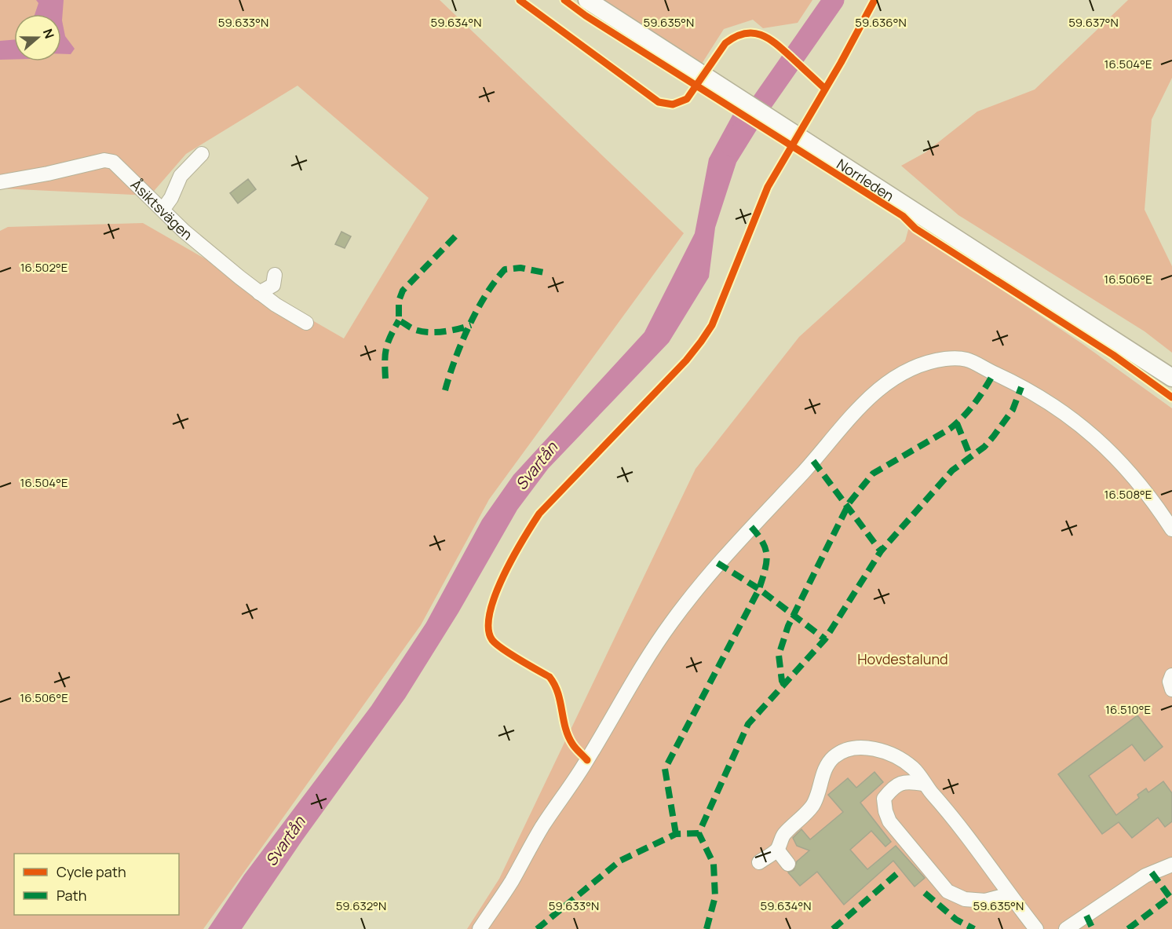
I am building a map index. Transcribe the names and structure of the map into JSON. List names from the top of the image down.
{
  "streets": {
    "main road": ["Norrleden"],
    "street": ["Åsiktsvägen"]
  },
  "water": ["Svartån"],
  "parks": ["Hovdestalund"],
  "legend": ["Cycle path", "Path"],
  "north": "right",
  "coordinates": [
    "59.633°N",
    "59.634°N",
    "59.635°N",
    "59.636°N",
    "59.637°N",
    "16.504°E",
    "16.502°E",
    "16.506°E",
    "16.508°E",
    "16.510°E",
    "59.632°N"
  ]
}
